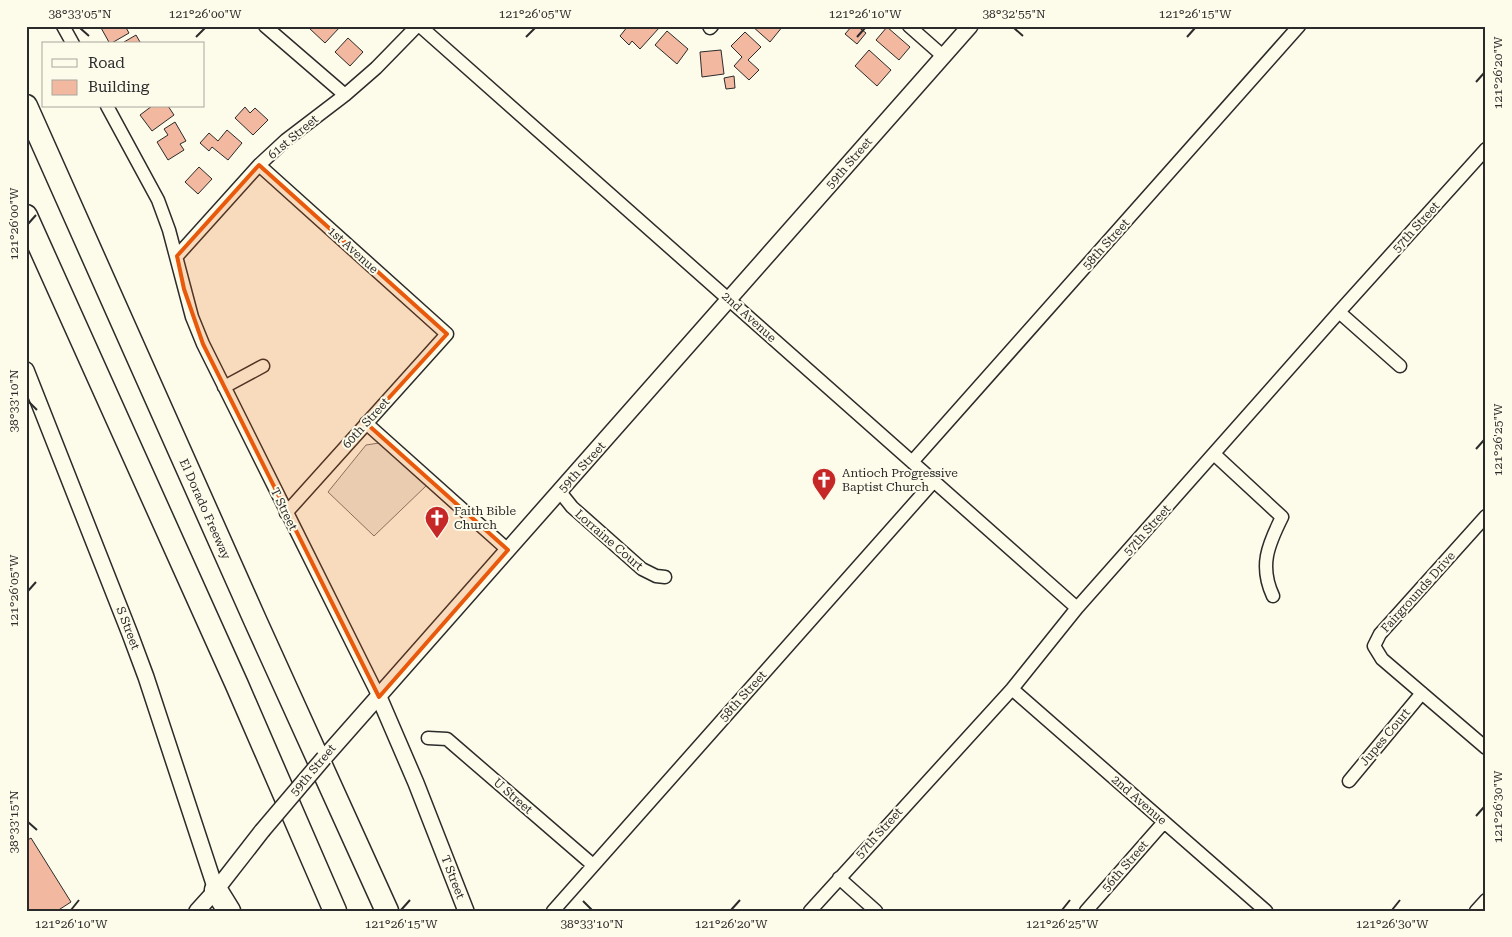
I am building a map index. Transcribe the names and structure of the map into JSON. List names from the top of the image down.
{
  "streets": {
    "highway": ["El Dorado Freeway"],
    "street": [
      "61st Street",
      "59th Street",
      "57th Street",
      "58th Street",
      "1st Avenue",
      "2nd Avenue",
      "60th Street",
      "T Street",
      "Lorraine Court",
      "Fairgrounds Drive",
      "S Street",
      "Jupes Court",
      "U Street",
      "56th Street"
    ]
  },
  "crossings": [
    ["61st Street", "1st Avenue"],
    ["61st Street", "2nd Avenue"],
    ["61st Street", "T Street"],
    ["59th Street", "2nd Avenue"],
    ["59th Street", "T Street"],
    ["59th Street", "Lorraine Court"],
    ["59th Street", "S Street"],
    ["57th Street", "2nd Avenue"],
    ["58th Street", "2nd Avenue"],
    ["58th Street", "U Street"],
    ["1st Avenue", "60th Street"],
    ["2nd Avenue", "56th Street"],
    ["60th Street", "T Street"],
    ["Fairgrounds Drive", "Jupes Court"]
  ],
  "places": {
    "church": ["Antioch Progressive Baptist Church", "Faith Bible Church"]
  },
  "legend": ["Road", "Building"],
  "coordinates": [
    "38°33'05\"N",
    "121°26'00\"W",
    "121°26'05\"W",
    "121°26'10\"W",
    "38°32'55\"N",
    "121°26'15\"W",
    "121°26'20\"W",
    "38°33'10\"N",
    "121°26'25\"W",
    "121°26'30\"W",
    "38°33'15\"N"
  ]
}
